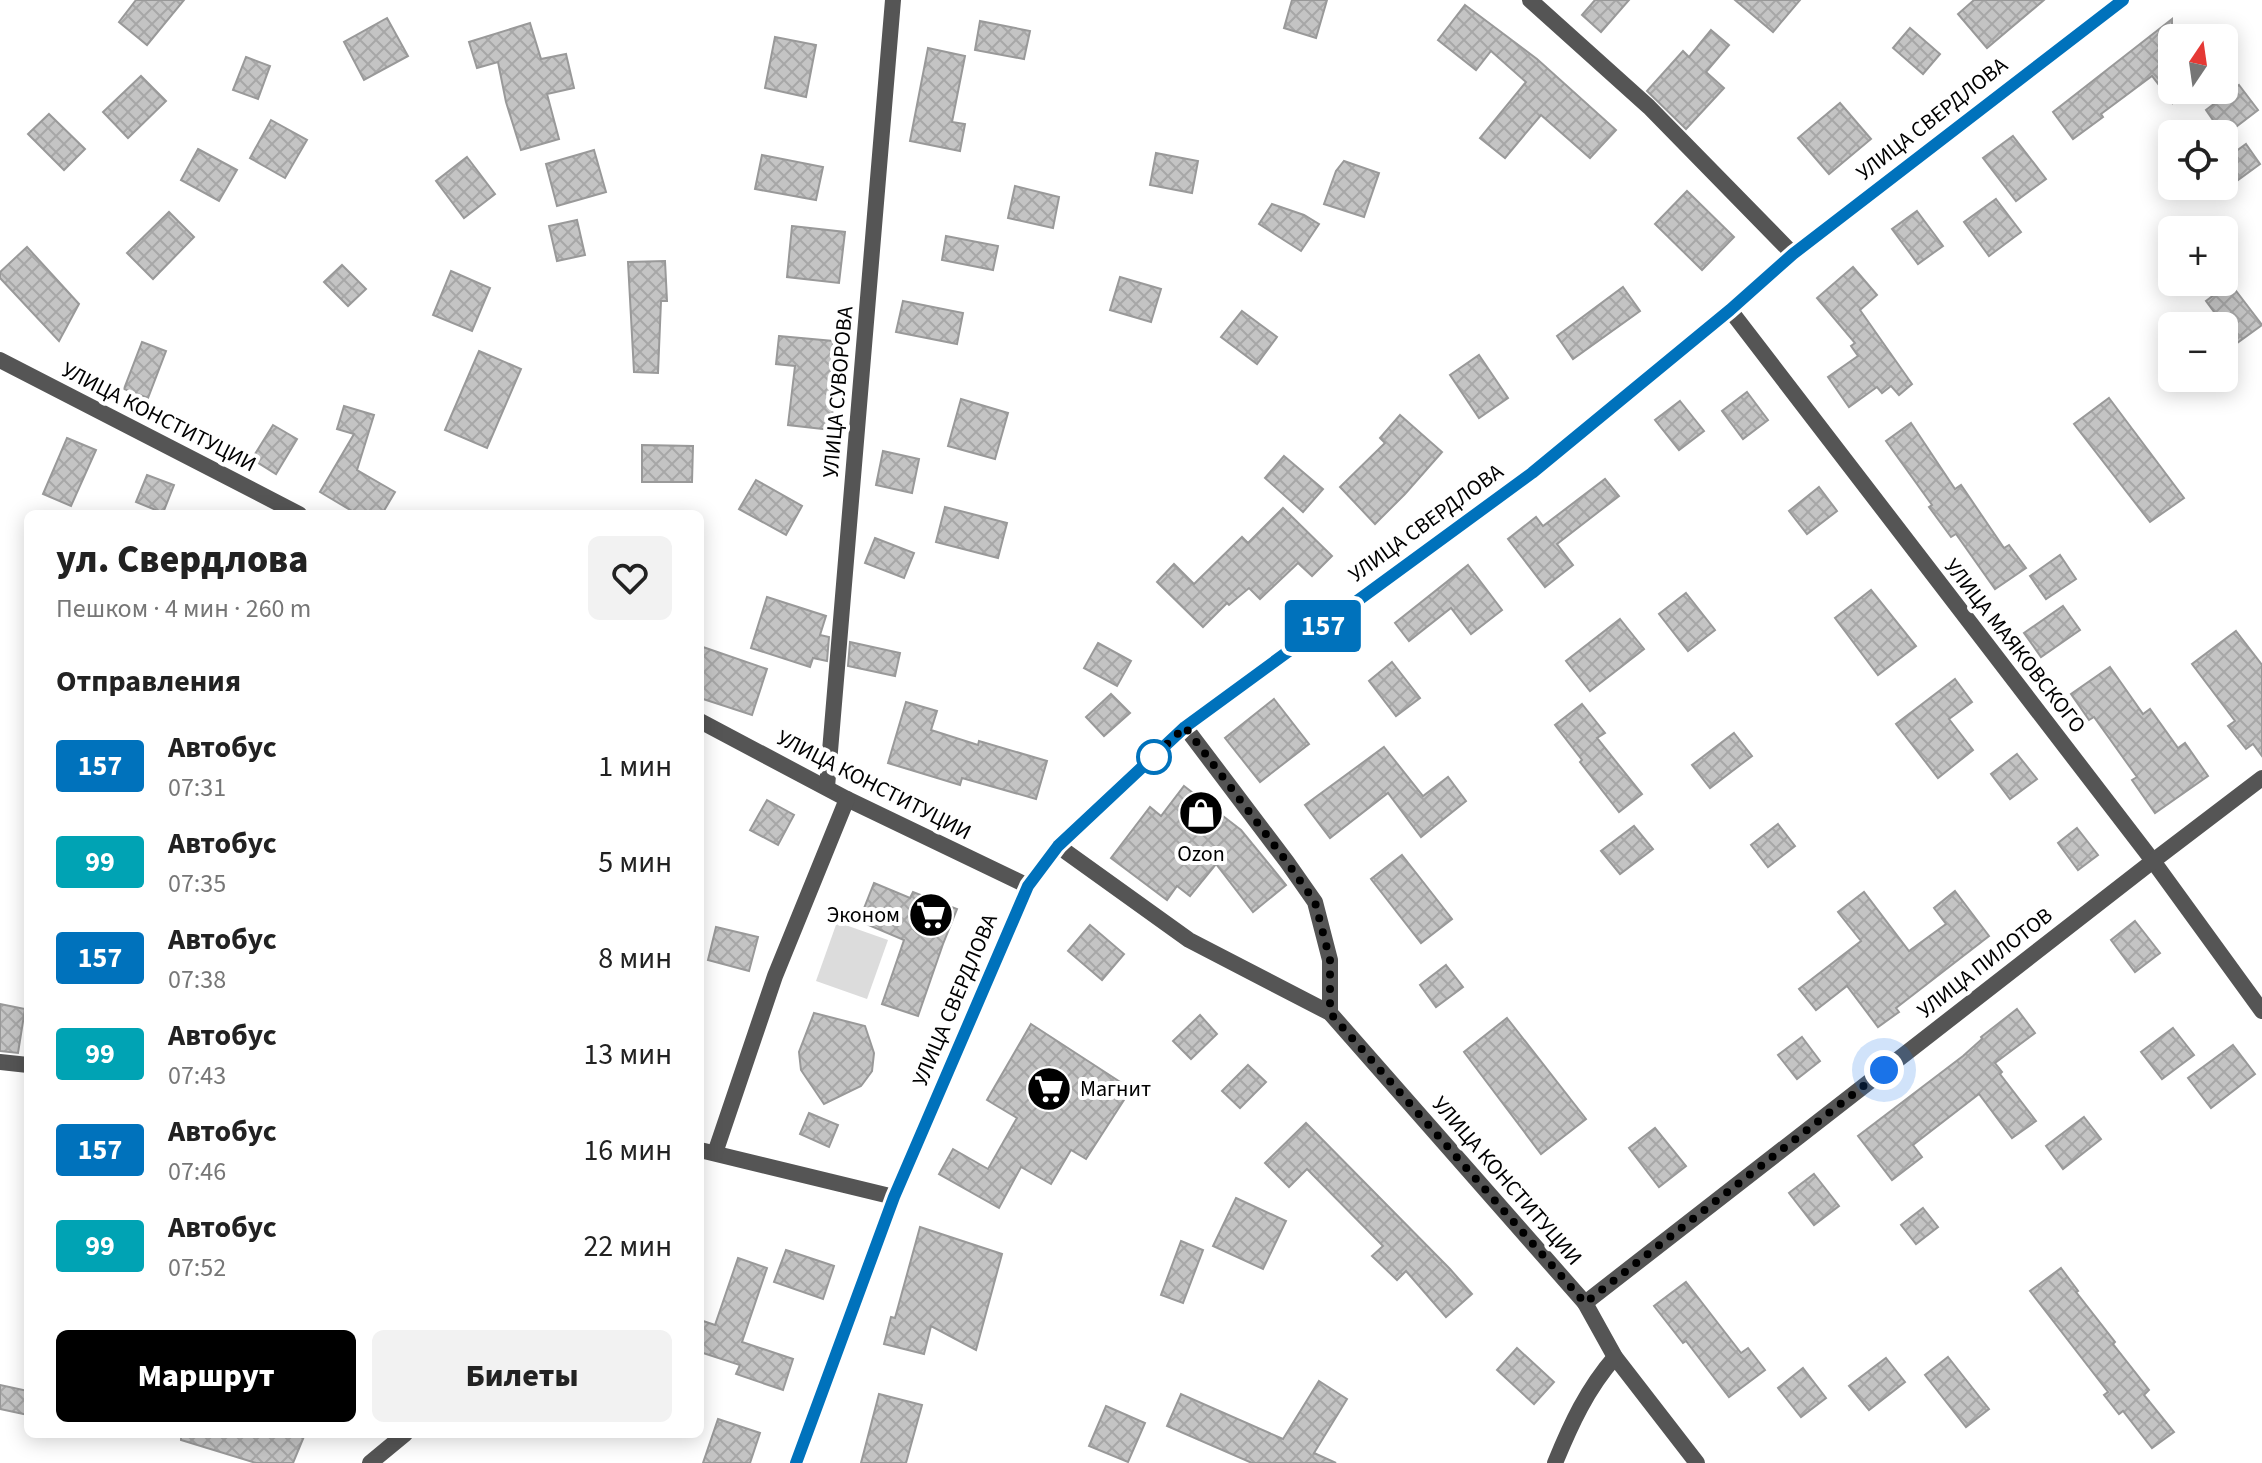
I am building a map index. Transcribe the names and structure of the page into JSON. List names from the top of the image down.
{
  "streets": {
    "street": [
      "УЛИЦА СВЕРДЛОВА",
      "УЛИЦА СУВОРОВА",
      "УЛИЦА КОНСТИТУЦИИ",
      "УЛИЦА МАЯКОВСКОГО",
      "УЛИЦА ПИЛОТОВ"
    ]
  },
  "crossings": [
    ["УЛИЦА СВЕРДЛОВА", "УЛИЦА КОНСТИТУЦИИ"],
    ["УЛИЦА СВЕРДЛОВА", "УЛИЦА МАЯКОВСКОГО"],
    ["УЛИЦА СУВОРОВА", "УЛИЦА КОНСТИТУЦИИ"],
    ["УЛИЦА КОНСТИТУЦИИ", "УЛИЦА ПИЛОТОВ"],
    ["УЛИЦА МАЯКОВСКОГО", "УЛИЦА ПИЛОТОВ"]
  ],
  "places": {
    "shop": ["Ozon"],
    "supermarket": ["Эконом", "Магнит"]
  },
  "lines": ["bus line 157"],
  "north": "top",
  "page": {
    "on_map": "157",
    "map_buttons": ["+", "−"],
    "heading": [
      ["ул. Свердлова", "Пешком · 4 мин · 260 m"],
      "Отправления"
    ],
    "list": [
      {
        "mark": "157",
        "name": "Автобус",
        "note": "07:31",
        "value": "1 мин"
      },
      {
        "mark": "99",
        "name": "Автобус",
        "note": "07:35",
        "value": "5 мин"
      },
      {
        "mark": "157",
        "name": "Автобус",
        "note": "07:38",
        "value": "8 мин"
      },
      {
        "mark": "99",
        "name": "Автобус",
        "note": "07:43",
        "value": "13 мин"
      },
      {
        "mark": "157",
        "name": "Автобус",
        "note": "07:46",
        "value": "16 мин"
      },
      {
        "mark": "99",
        "name": "Автобус",
        "note": "07:52",
        "value": "22 мин"
      }
    ],
    "buttons": ["Маршрут", "Билеты"]
  }
}
